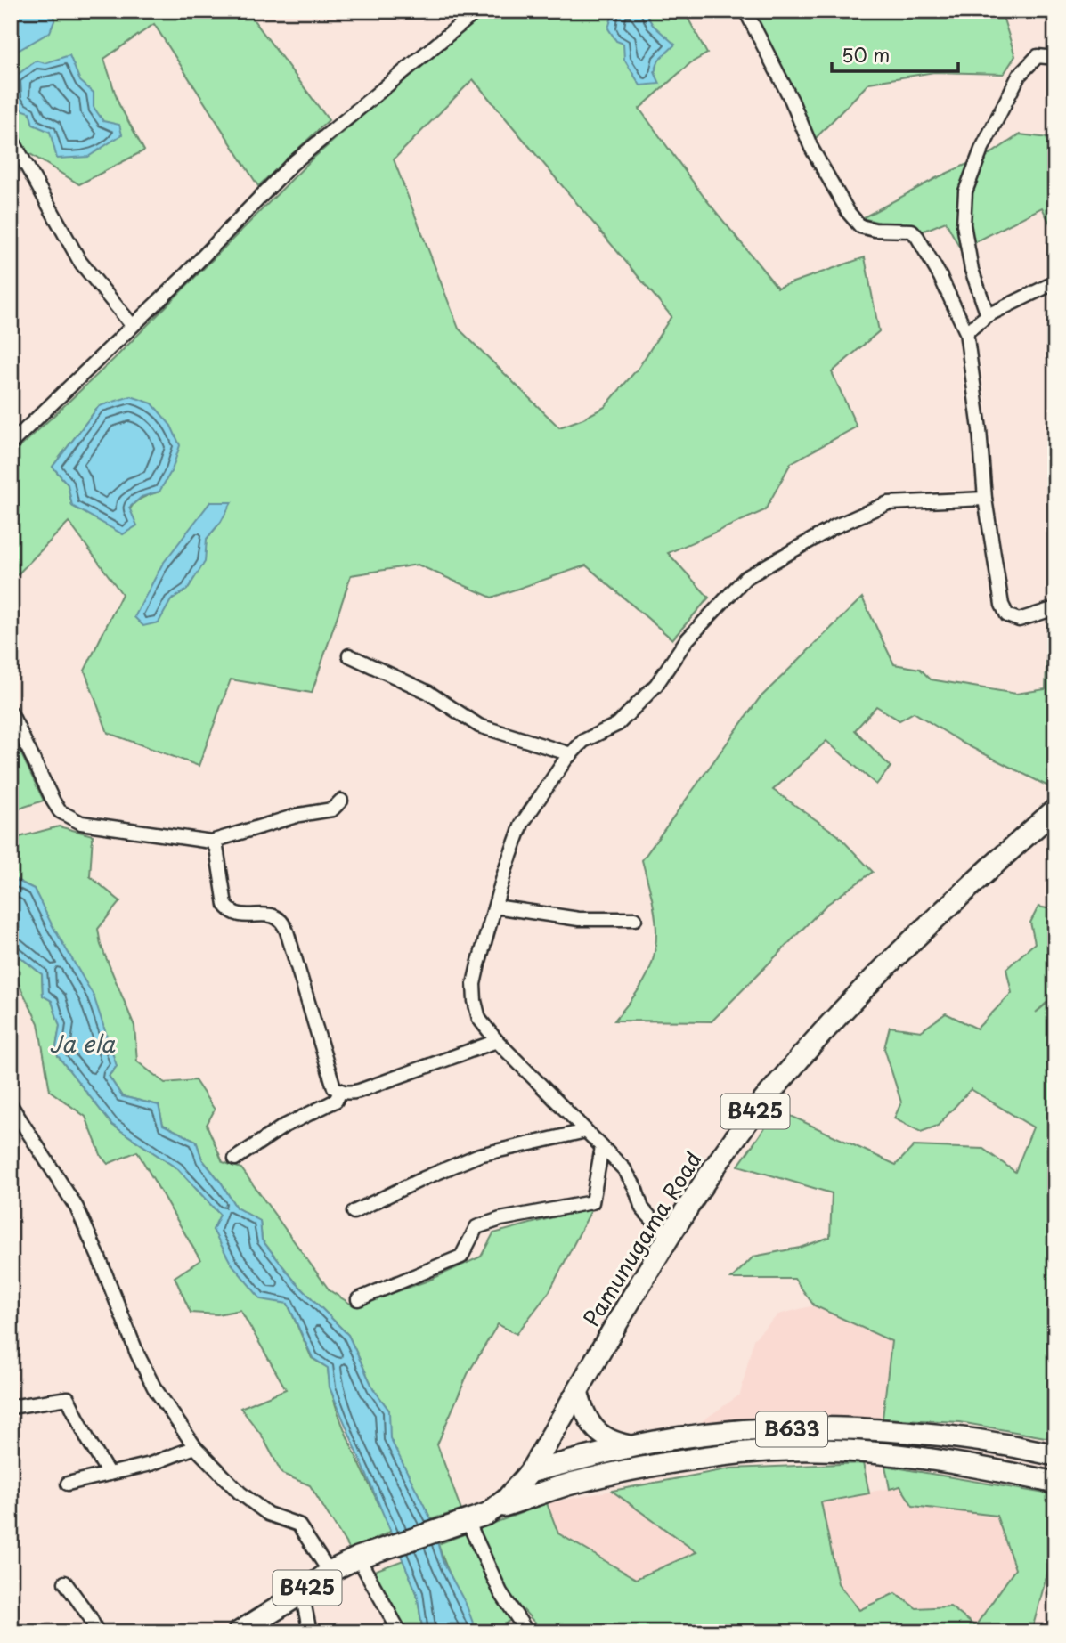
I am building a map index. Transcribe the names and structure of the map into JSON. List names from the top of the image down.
{
  "streets": {
    "main road": ["B425", "Pamunugama Road", "B633"]
  },
  "crossings": [
    ["Pamunugama Road", "B633"]
  ],
  "water": ["Ja ela"],
  "scale_bar": "50 m"
}
